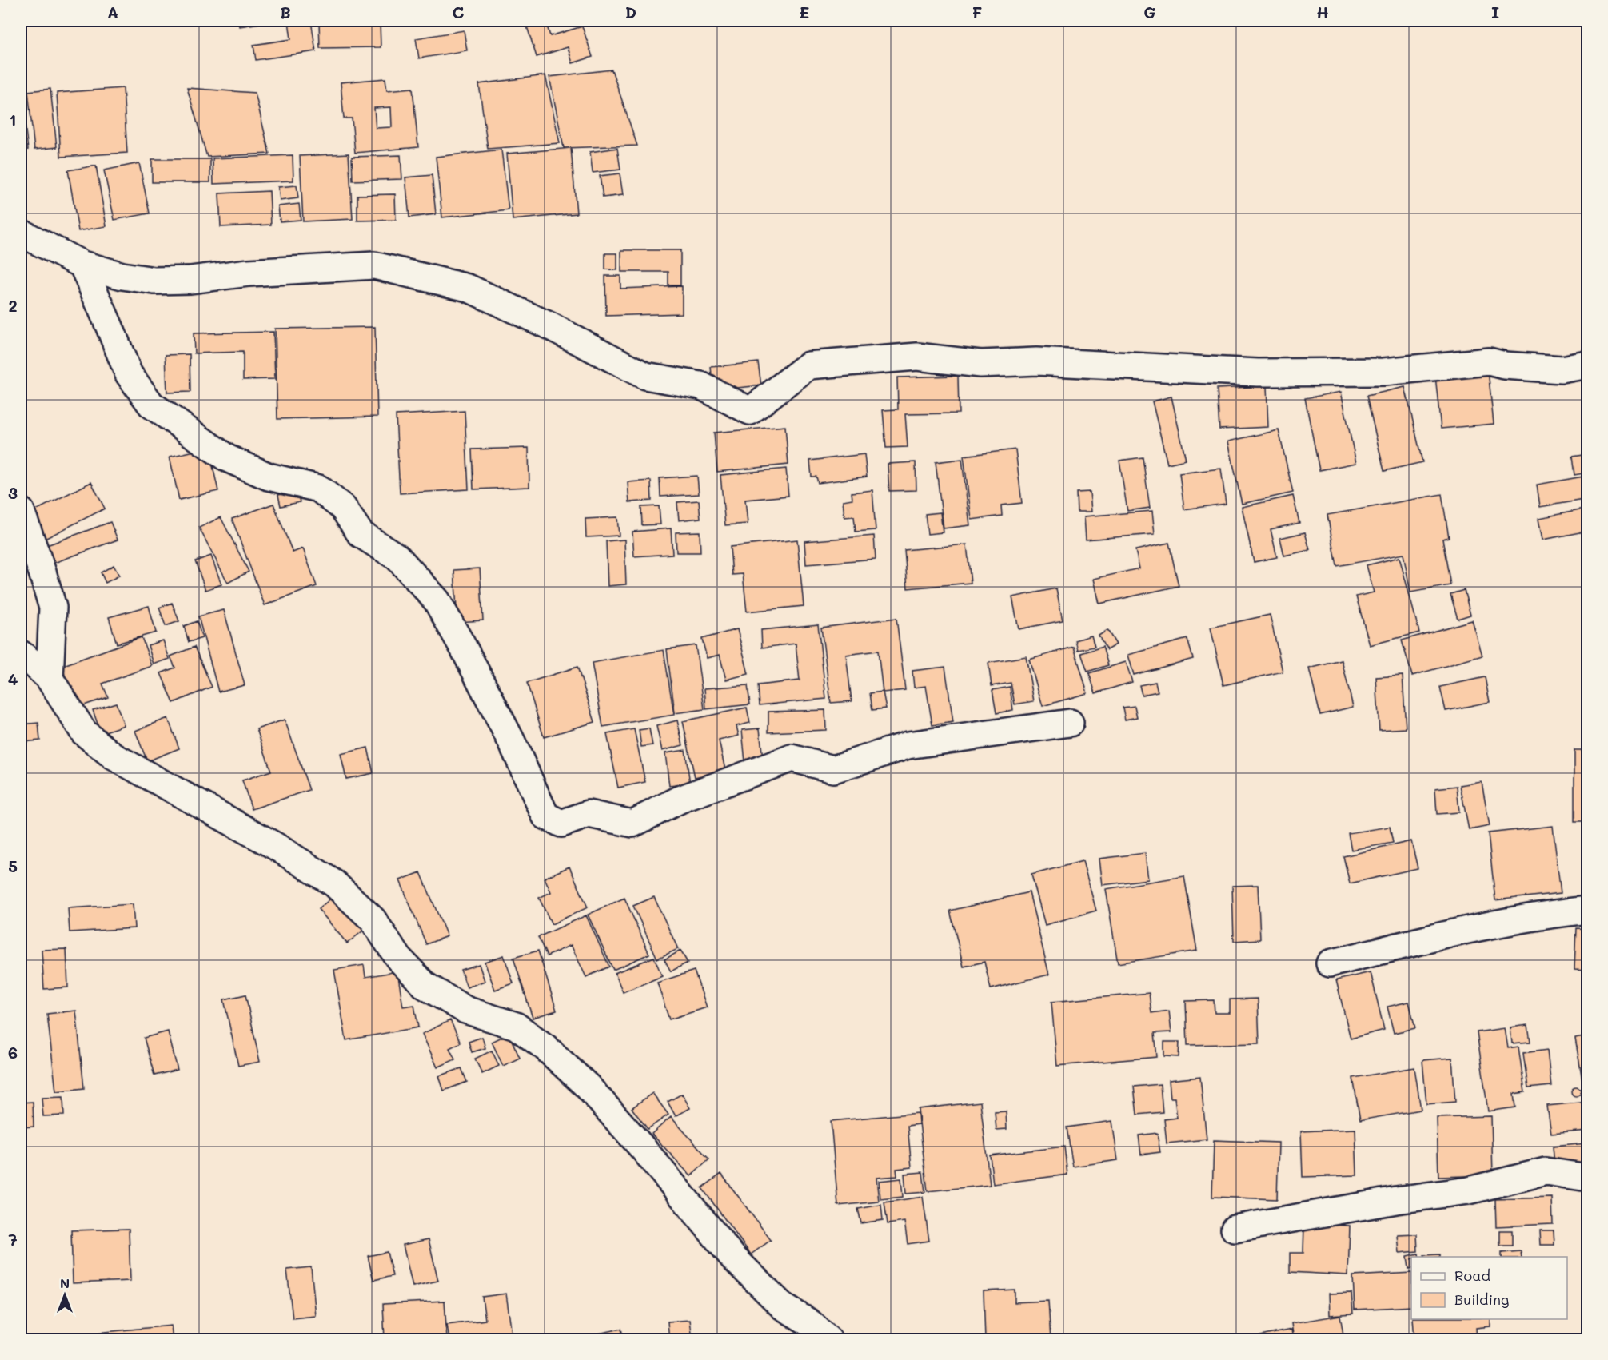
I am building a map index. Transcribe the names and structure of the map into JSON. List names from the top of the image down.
{
  "legend": ["Road", "Building"],
  "north": "top",
  "grid": {
    "columns": [
      "A",
      "B",
      "C",
      "D",
      "E",
      "F",
      "G",
      "H",
      "I"
    ],
    "rows": [
      "1",
      "2",
      "3",
      "4",
      "5",
      "6",
      "7"
    ]
  }
}
